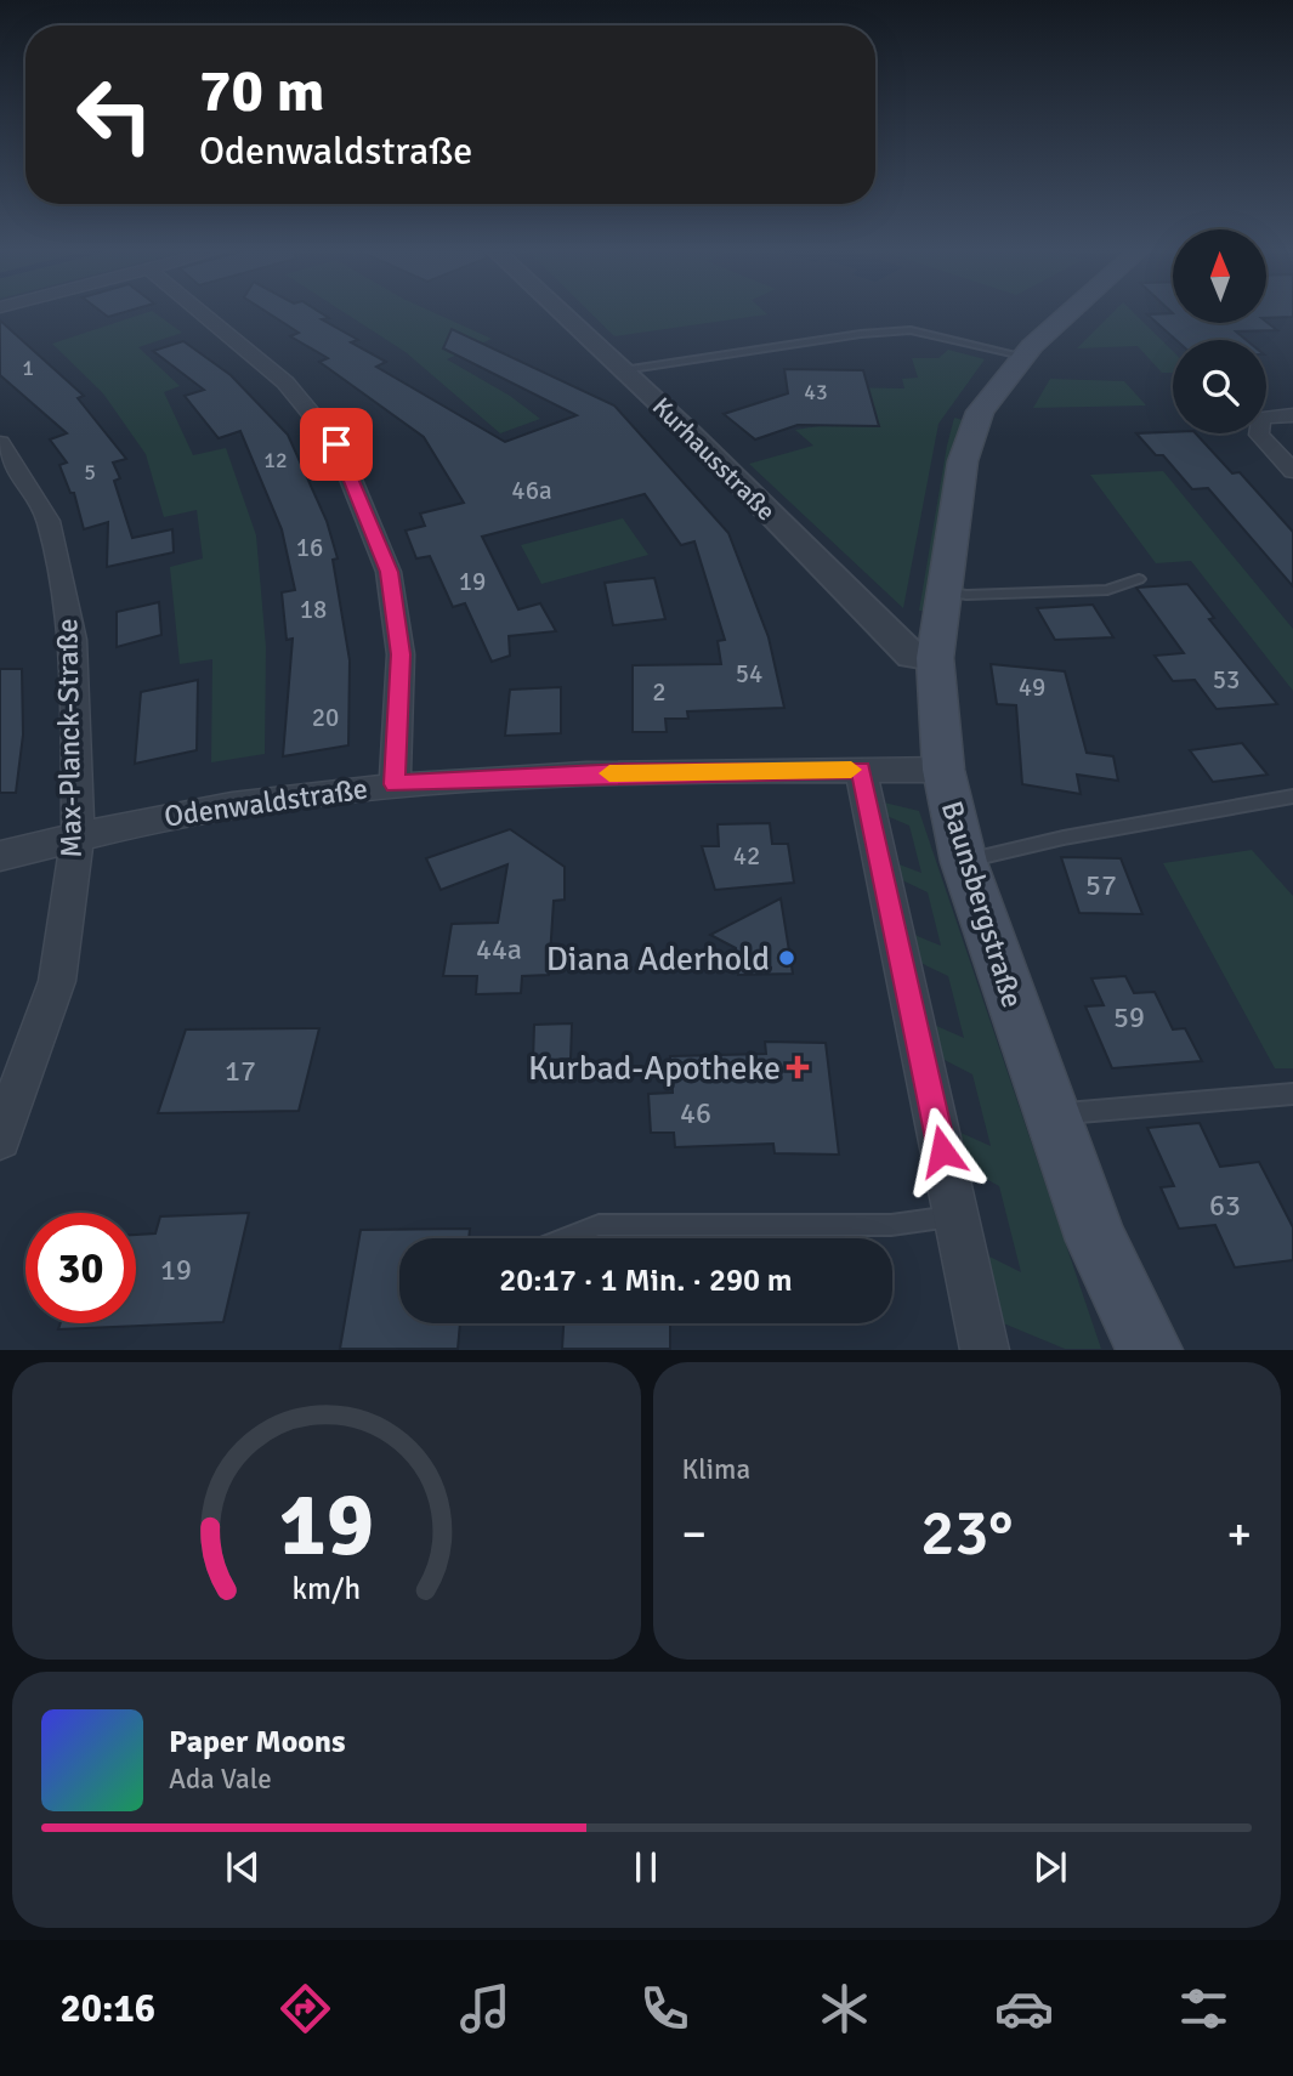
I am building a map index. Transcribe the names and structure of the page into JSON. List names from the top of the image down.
{
  "streets": {
    "main road": ["Baunsbergstraße"],
    "street": ["Kurhausstraße", "Max-Planck-Straße", "Odenwaldstraße"]
  },
  "crossings": [
    ["Kurhausstraße", "Baunsbergstraße"],
    ["Max-Planck-Straße", "Odenwaldstraße"],
    ["Odenwaldstraße", "Baunsbergstraße"]
  ],
  "places": {
    "other": ["Diana Aderhold"],
    "health": ["Kurbad-Apotheke"]
  },
  "house_numbers": [
    "1",
    "43",
    "12",
    "5",
    "46a",
    "16",
    "19",
    "18",
    "54",
    "53",
    "49",
    "2",
    "20",
    "42",
    "57",
    "44a",
    "59",
    "17",
    "46",
    "63",
    "19"
  ],
  "north": "top",
  "page": {
    "turn": ["70 m", "Odenwaldstraße"],
    "limit": "30",
    "trip": "20:17 · 1 Min. · 290 m",
    "tile": "Klima",
    "heat": ["−", "23°", "+"],
    "song": ["Paper Moons", "Ada Vale"],
    "tabs": "20:16",
    "gauge": ["19", "km/h"]
  }
}
